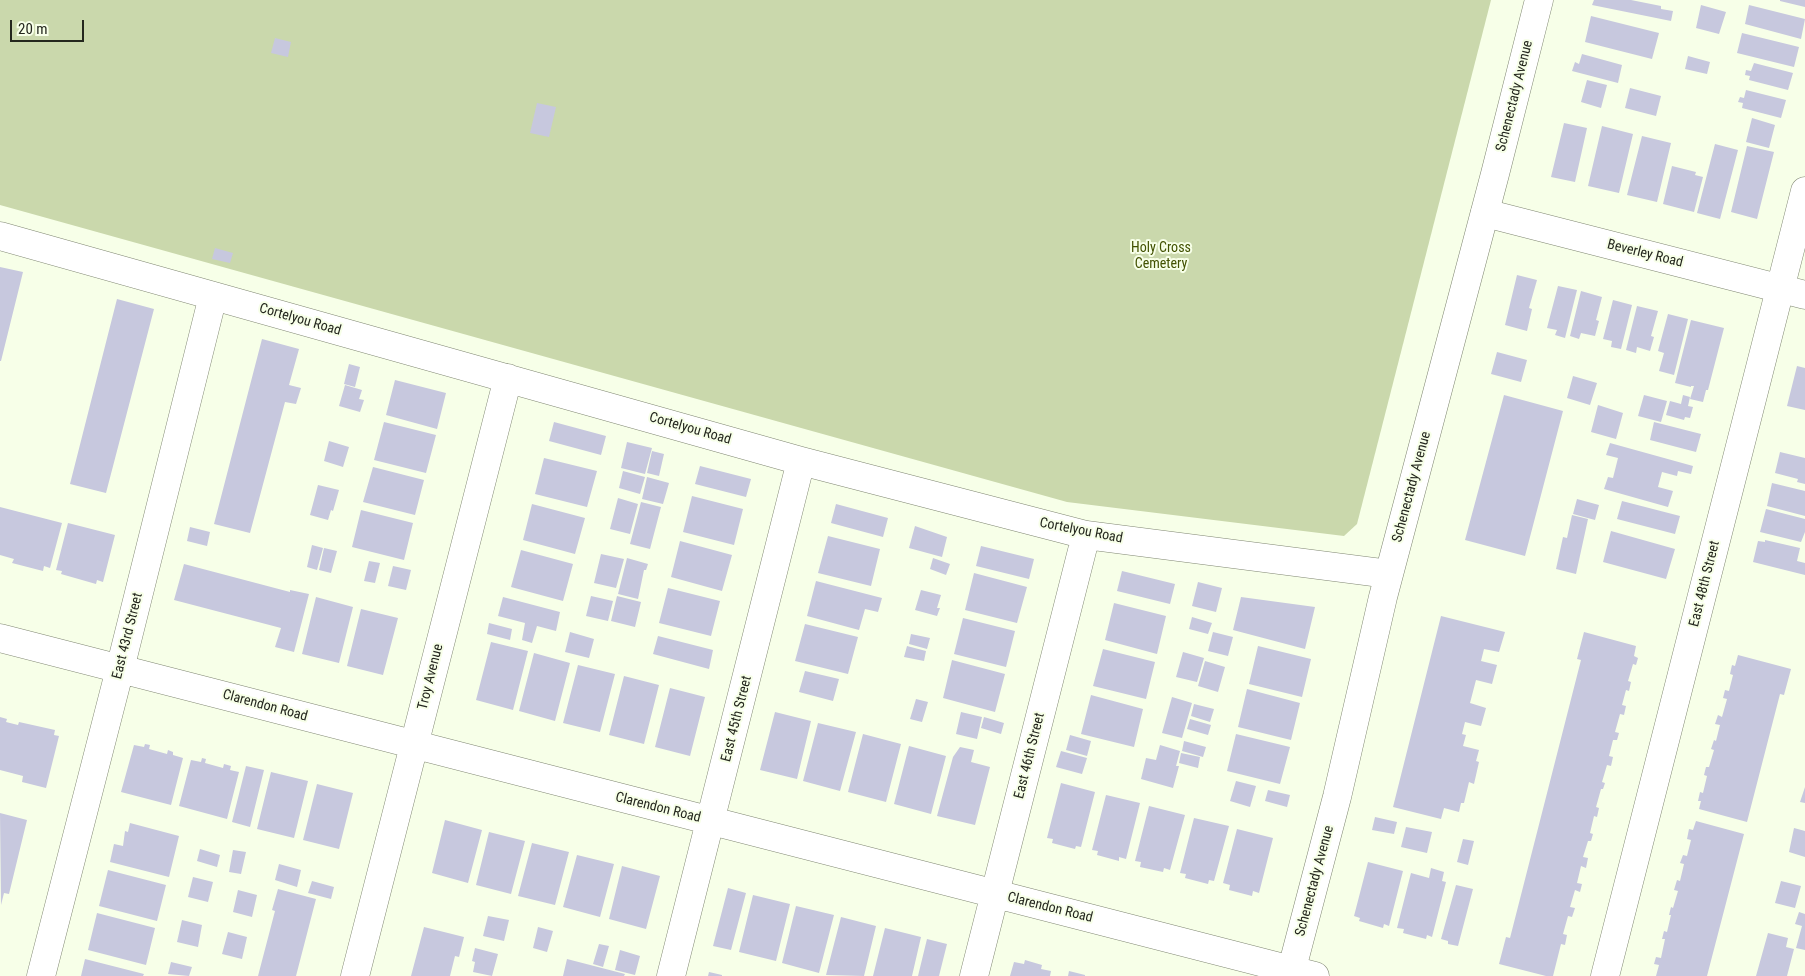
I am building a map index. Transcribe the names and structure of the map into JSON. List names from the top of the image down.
{
  "streets": {
    "street": [
      "Schenectady Avenue",
      "Beverley Road",
      "Cortelyou Road",
      "East 48th Street",
      "East 43rd Street",
      "Troy Avenue",
      "Clarendon Road",
      "East 45th Street",
      "East 46th Street"
    ]
  },
  "crossings": [
    ["Schenectady Avenue", "Beverley Road"],
    ["Schenectady Avenue", "Cortelyou Road"],
    ["Schenectady Avenue", "Clarendon Road"],
    ["Beverley Road", "East 48th Street"],
    ["Cortelyou Road", "East 43rd Street"],
    ["Cortelyou Road", "Troy Avenue"],
    ["Cortelyou Road", "East 45th Street"],
    ["Cortelyou Road", "East 46th Street"],
    ["East 43rd Street", "Clarendon Road"],
    ["Troy Avenue", "Clarendon Road"],
    ["Clarendon Road", "East 45th Street"],
    ["Clarendon Road", "East 46th Street"]
  ],
  "parks": ["Holy Cross Cemetery"],
  "scale_bar": "20 m"
}
